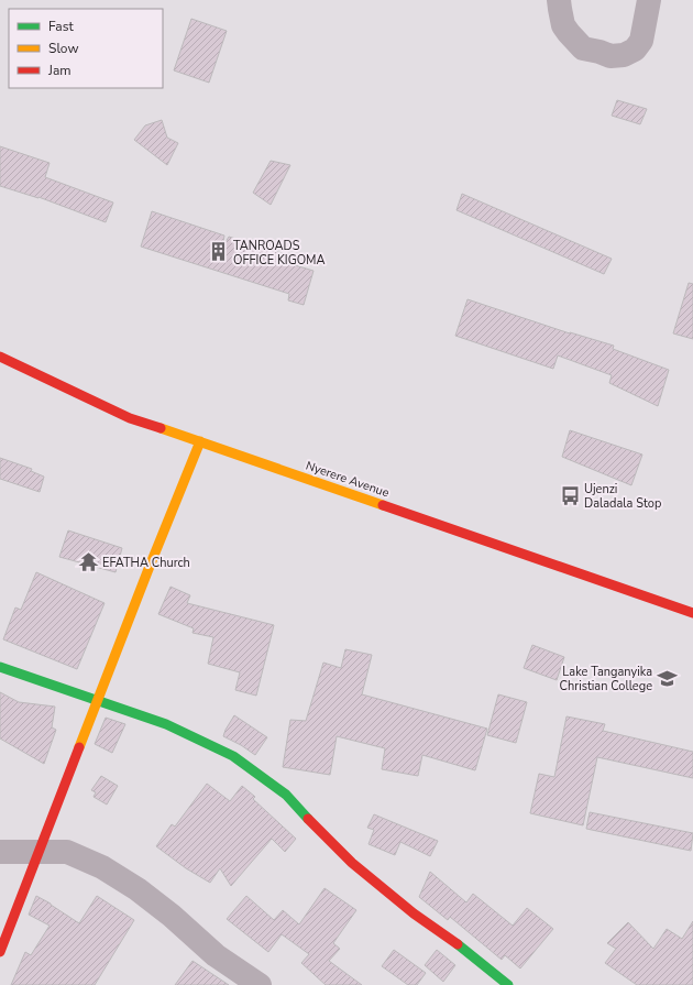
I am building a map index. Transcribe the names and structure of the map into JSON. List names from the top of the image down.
{
  "streets": {
    "street": ["Nyerere Avenue"]
  },
  "places": {
    "building": ["TANROADS OFFICE KIGOMA"],
    "bus stop": ["Ujenzi Daladala Stop"],
    "temple": ["EFATHA Church"],
    "school or university": ["Lake Tanganyika Christian College"]
  },
  "legend": ["Fast", "Slow", "Jam"]
}
